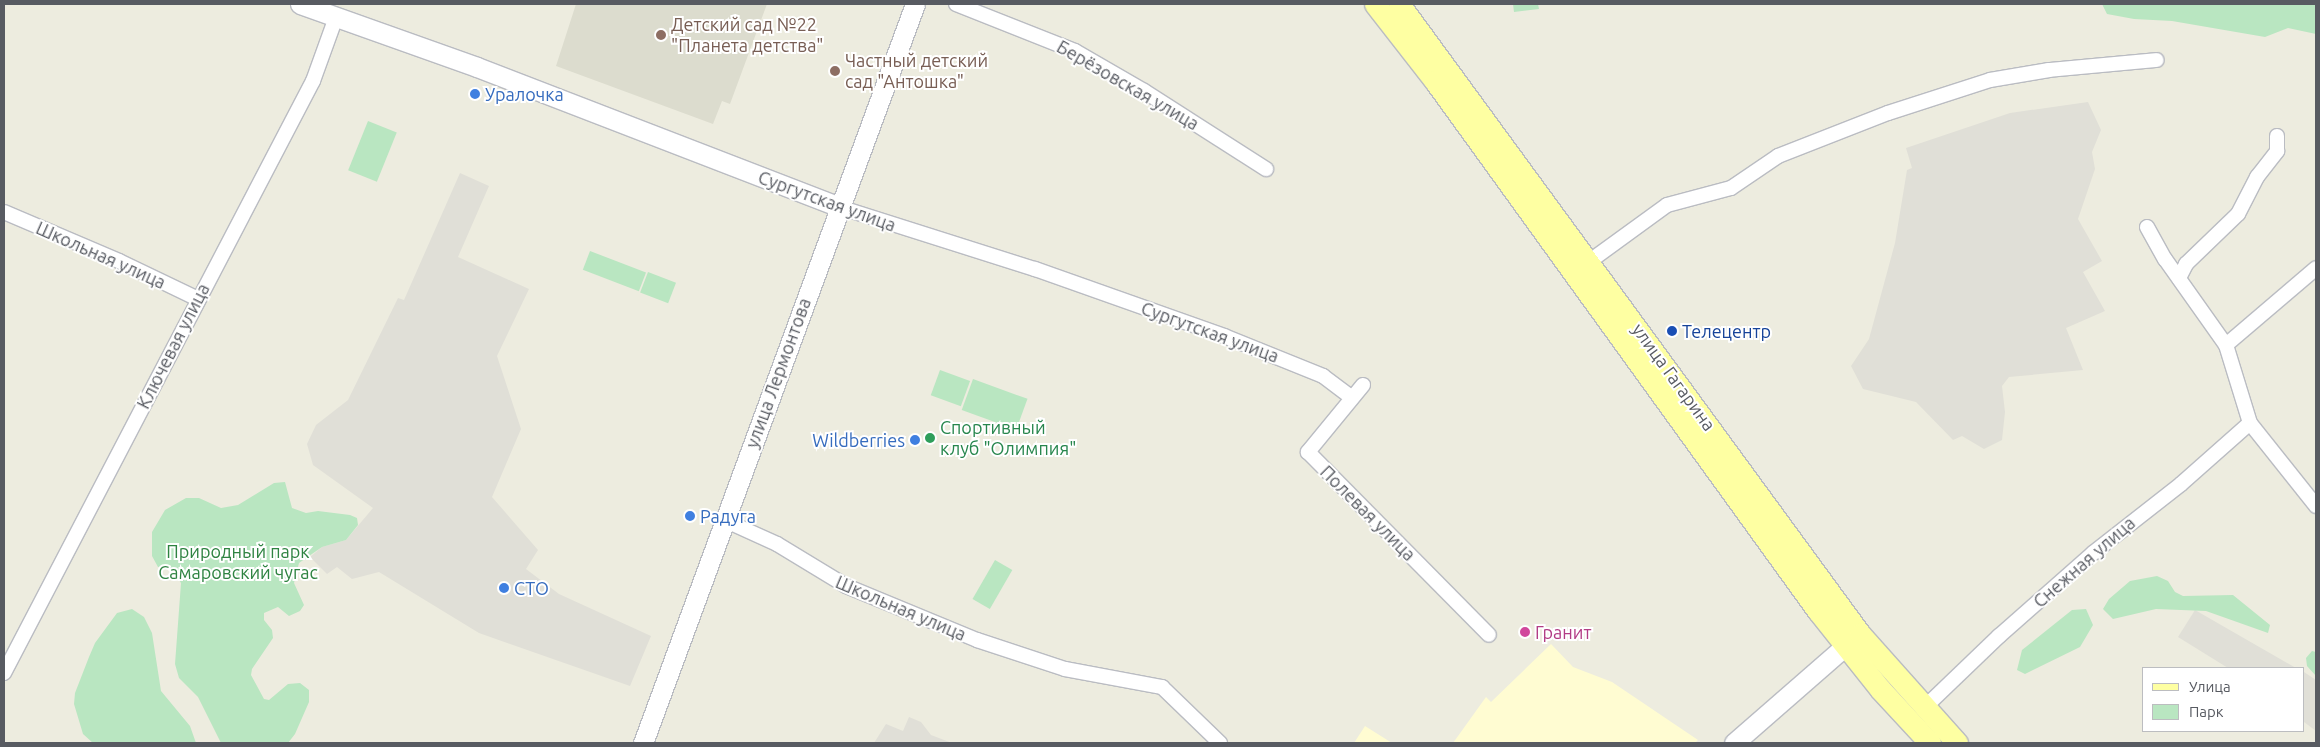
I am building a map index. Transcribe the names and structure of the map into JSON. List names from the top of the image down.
{
  "streets": {
    "main road": ["улица Гагарина"],
    "street": [
      "Берёзовская улица",
      "Сургутская улица",
      "Школьная улица",
      "Ключевая улица",
      "улица Лермонтова",
      "Полевая улица",
      "Снежная улица"
    ]
  },
  "crossings": [
    ["Сургутская улица", "Ключевая улица"],
    ["Сургутская улица", "улица Лермонтова"],
    ["Сургутская улица", "Полевая улица"],
    ["Школьная улица", "Ключевая улица"],
    ["Школьная улица", "улица Лермонтова"],
    ["улица Гагарина", "Снежная улица"]
  ],
  "parks": ["Природный парк Самаровский чугас"],
  "places": [
    "Детский сад №22 \"Планета детства\"",
    "Частный детский сад \"Антошка\"",
    "Уралочка",
    "Телецентр",
    "Спортивный клуб \"Олимпия\"",
    "Wildberries",
    "Радуга",
    "СТО",
    "Гранит"
  ],
  "legend": ["Улица", "Парк"]
}
